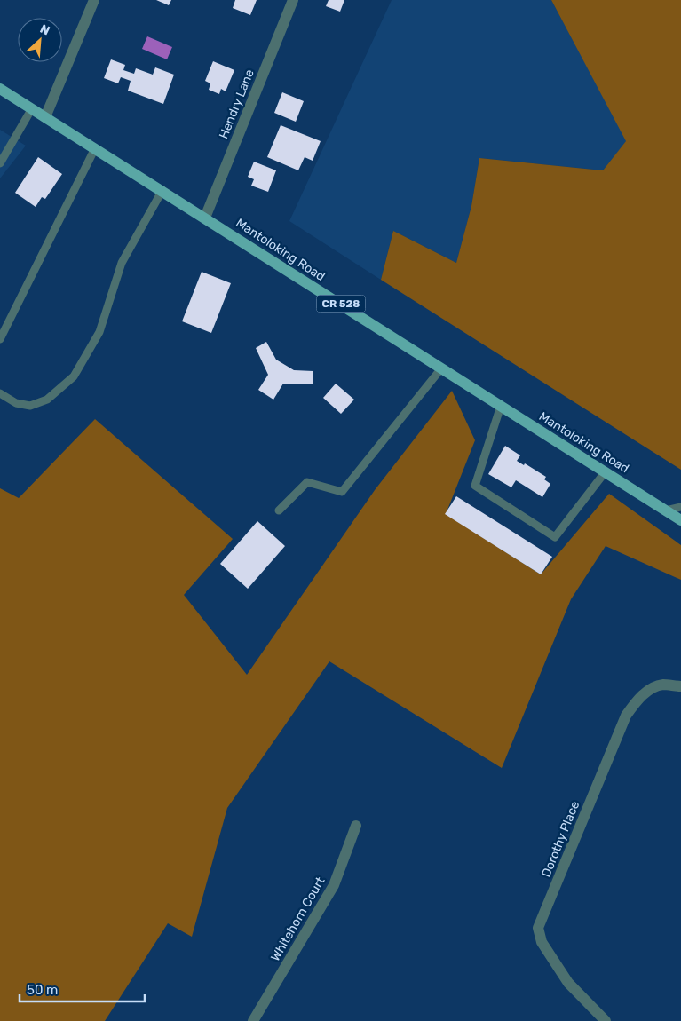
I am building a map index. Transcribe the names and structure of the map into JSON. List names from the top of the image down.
{
  "streets": {
    "main road": ["Mantoloking Road", "CR 528"],
    "street": ["Hendry Lane", "Dorothy Place", "Whitehorn Court"]
  },
  "crossings": [
    ["Hendry Lane", "Mantoloking Road"]
  ],
  "scale_bar": "50 m",
  "north": "top right"
}
